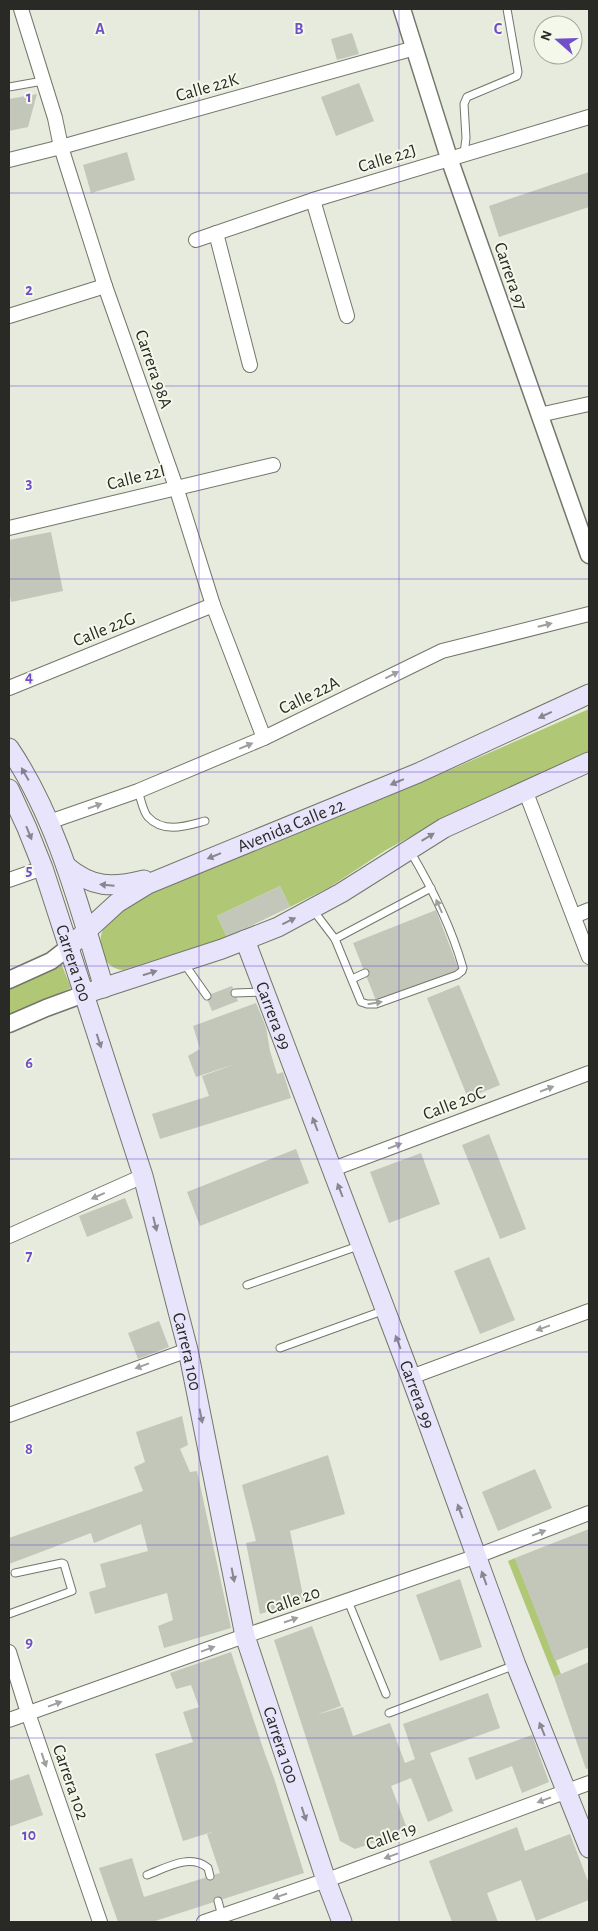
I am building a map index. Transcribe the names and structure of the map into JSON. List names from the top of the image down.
{
  "streets": {
    "main road": ["Avenida Calle 22", "Carrera 100", "Carrera 99"],
    "street": [
      "Calle 22K",
      "Calle 22J",
      "Carrera 97",
      "Carrera 98A",
      "Calle 22I",
      "Calle 22G",
      "Calle 22A",
      "Calle 20C",
      "Calle 20",
      "Carrera 102",
      "Calle 19"
    ]
  },
  "crossings": [
    ["Calle 22K", "Carrera 97"],
    ["Calle 22K", "Carrera 98A"],
    ["Calle 22J", "Carrera 97"],
    ["Carrera 98A", "Calle 22I"],
    ["Carrera 98A", "Calle 22G"],
    ["Carrera 98A", "Calle 22A"],
    ["Calle 22A", "Carrera 100"],
    ["Avenida Calle 22", "Carrera 100"],
    ["Carrera 100", "Calle 20"],
    ["Carrera 100", "Calle 19"],
    ["Carrera 99", "Calle 20C"],
    ["Carrera 99", "Calle 20"],
    ["Carrera 99", "Calle 19"],
    ["Calle 20", "Carrera 102"]
  ],
  "one_way": [
    "Calle 22A",
    "Carrera 100",
    "Carrera 99",
    "Calle 20C",
    "Calle 20",
    "Carrera 102",
    "Calle 19"
  ],
  "north": "left",
  "grid": {
    "columns": ["A", "B", "C"],
    "rows": [
      "1",
      "2",
      "3",
      "4",
      "5",
      "6",
      "7",
      "8",
      "9",
      "10"
    ]
  }
}
